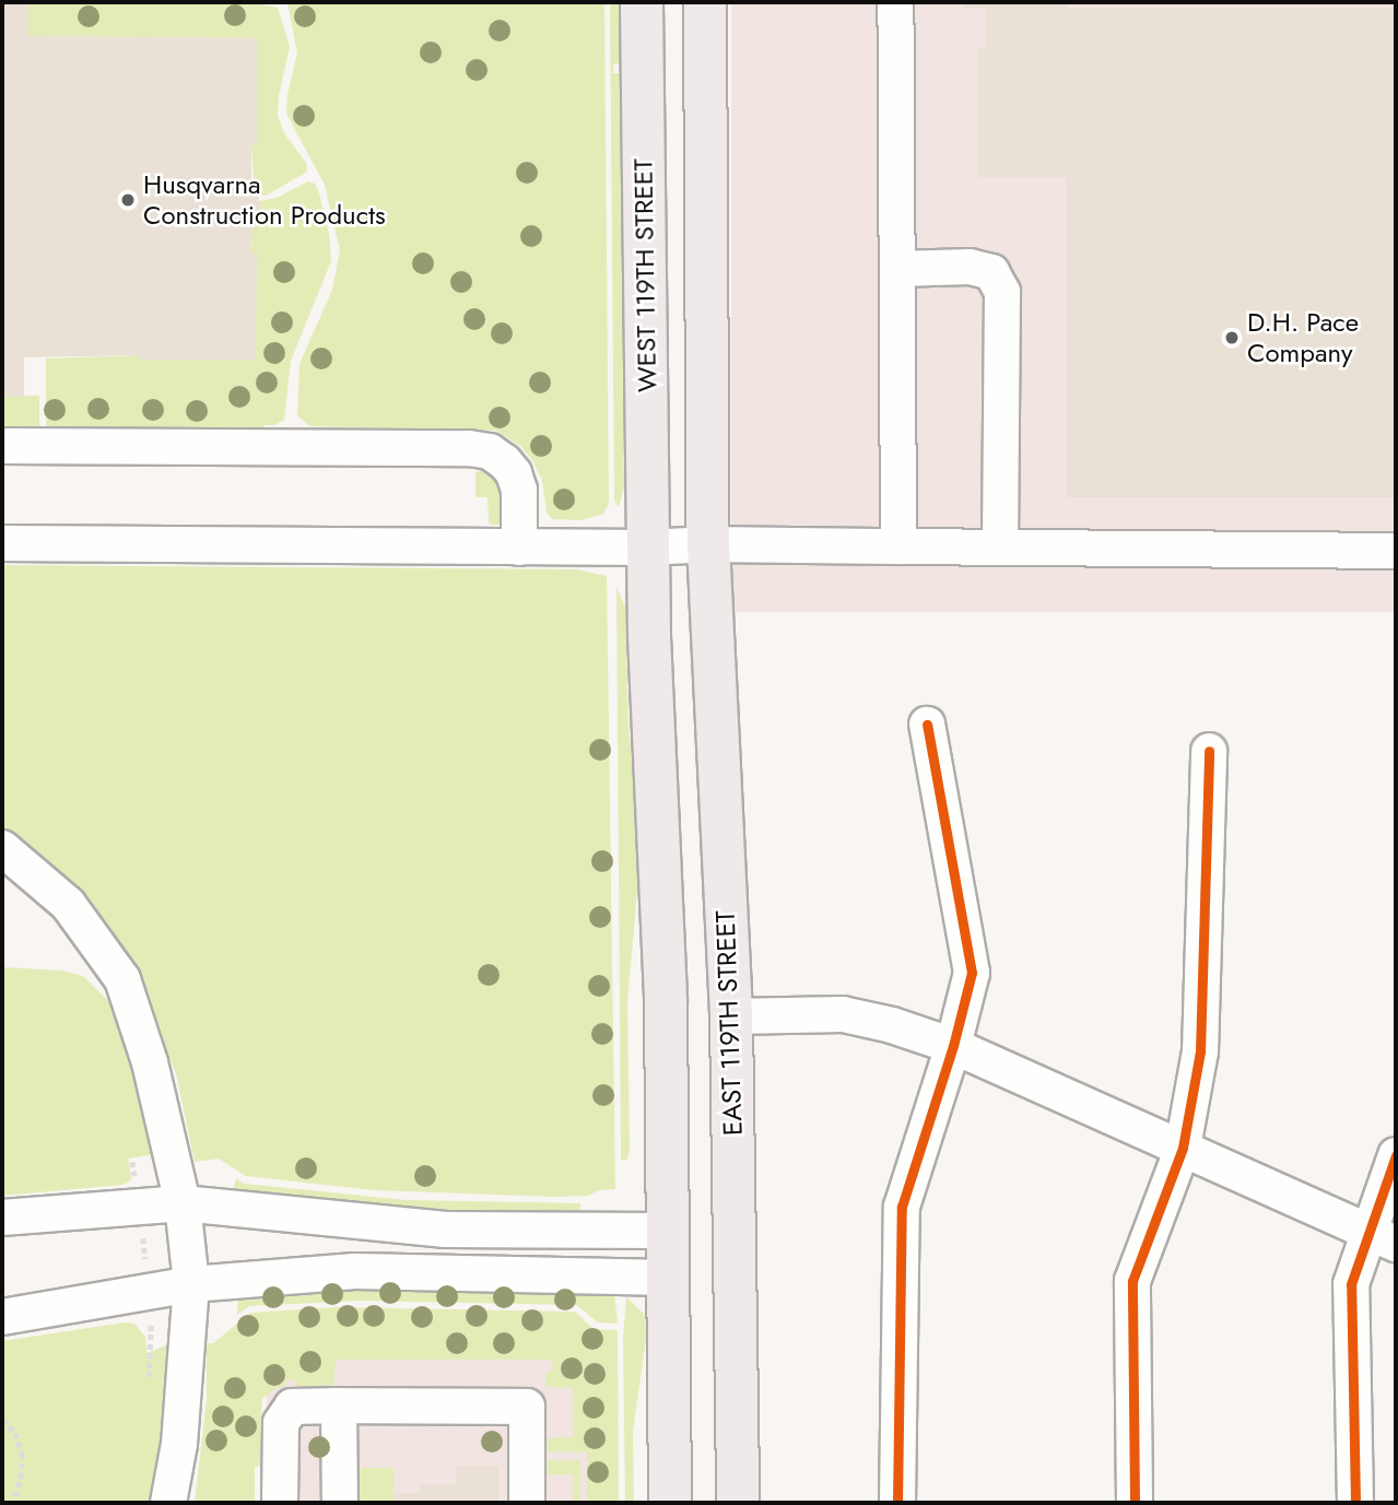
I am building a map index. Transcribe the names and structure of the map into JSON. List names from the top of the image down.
{
  "streets": {
    "main road": ["WEST 119TH STREET", "EAST 119TH STREET"]
  },
  "places": ["Husqvarna Construction Products", "D.H. Pace Company"]
}
